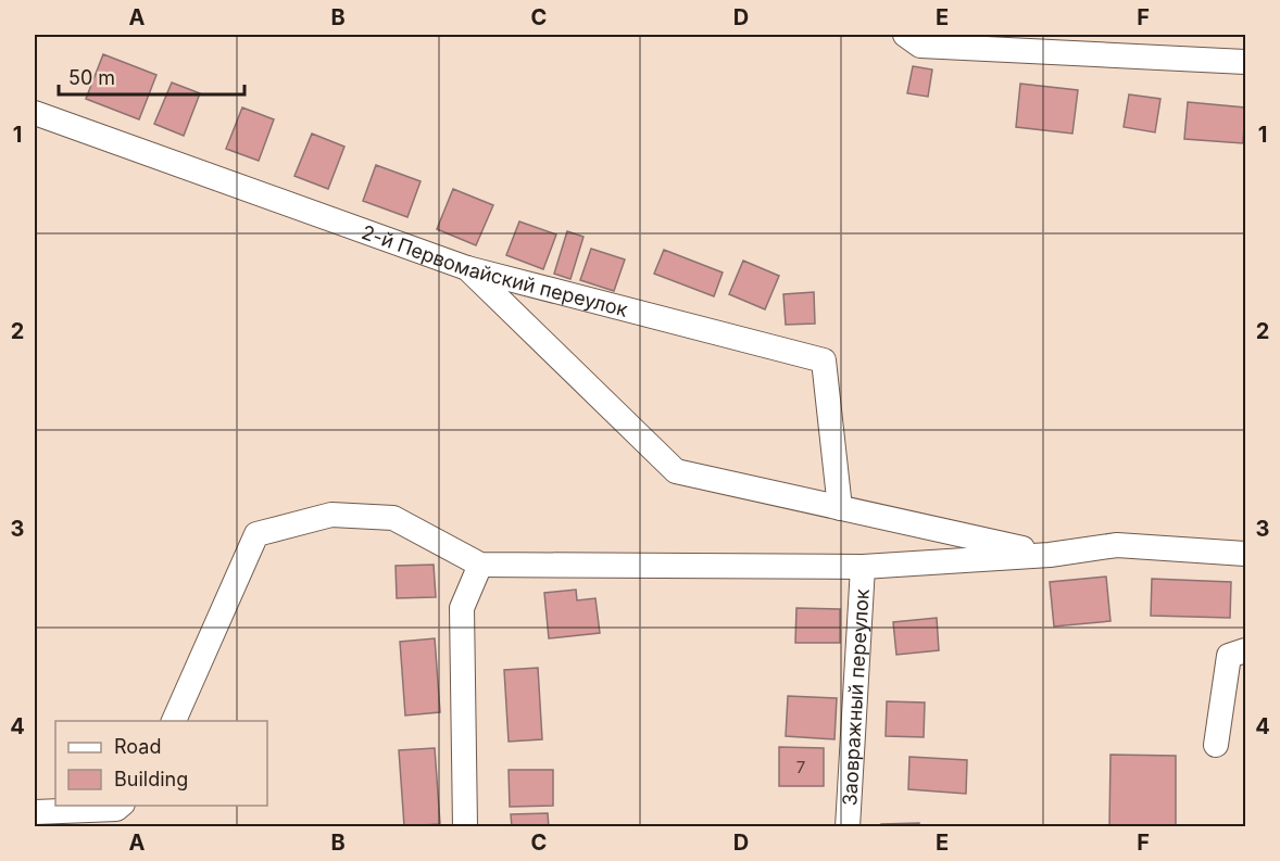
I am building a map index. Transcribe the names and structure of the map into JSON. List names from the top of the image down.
{
  "streets": {
    "street": ["2-й Первомайский переулок", "Заовражный переулок"]
  },
  "house_numbers": ["7"],
  "legend": ["Road", "Building"],
  "scale_bar": "50 m",
  "grid": {
    "columns": [
      "A",
      "B",
      "C",
      "D",
      "E",
      "F"
    ],
    "rows": [
      "1",
      "2",
      "3",
      "4"
    ]
  }
}
